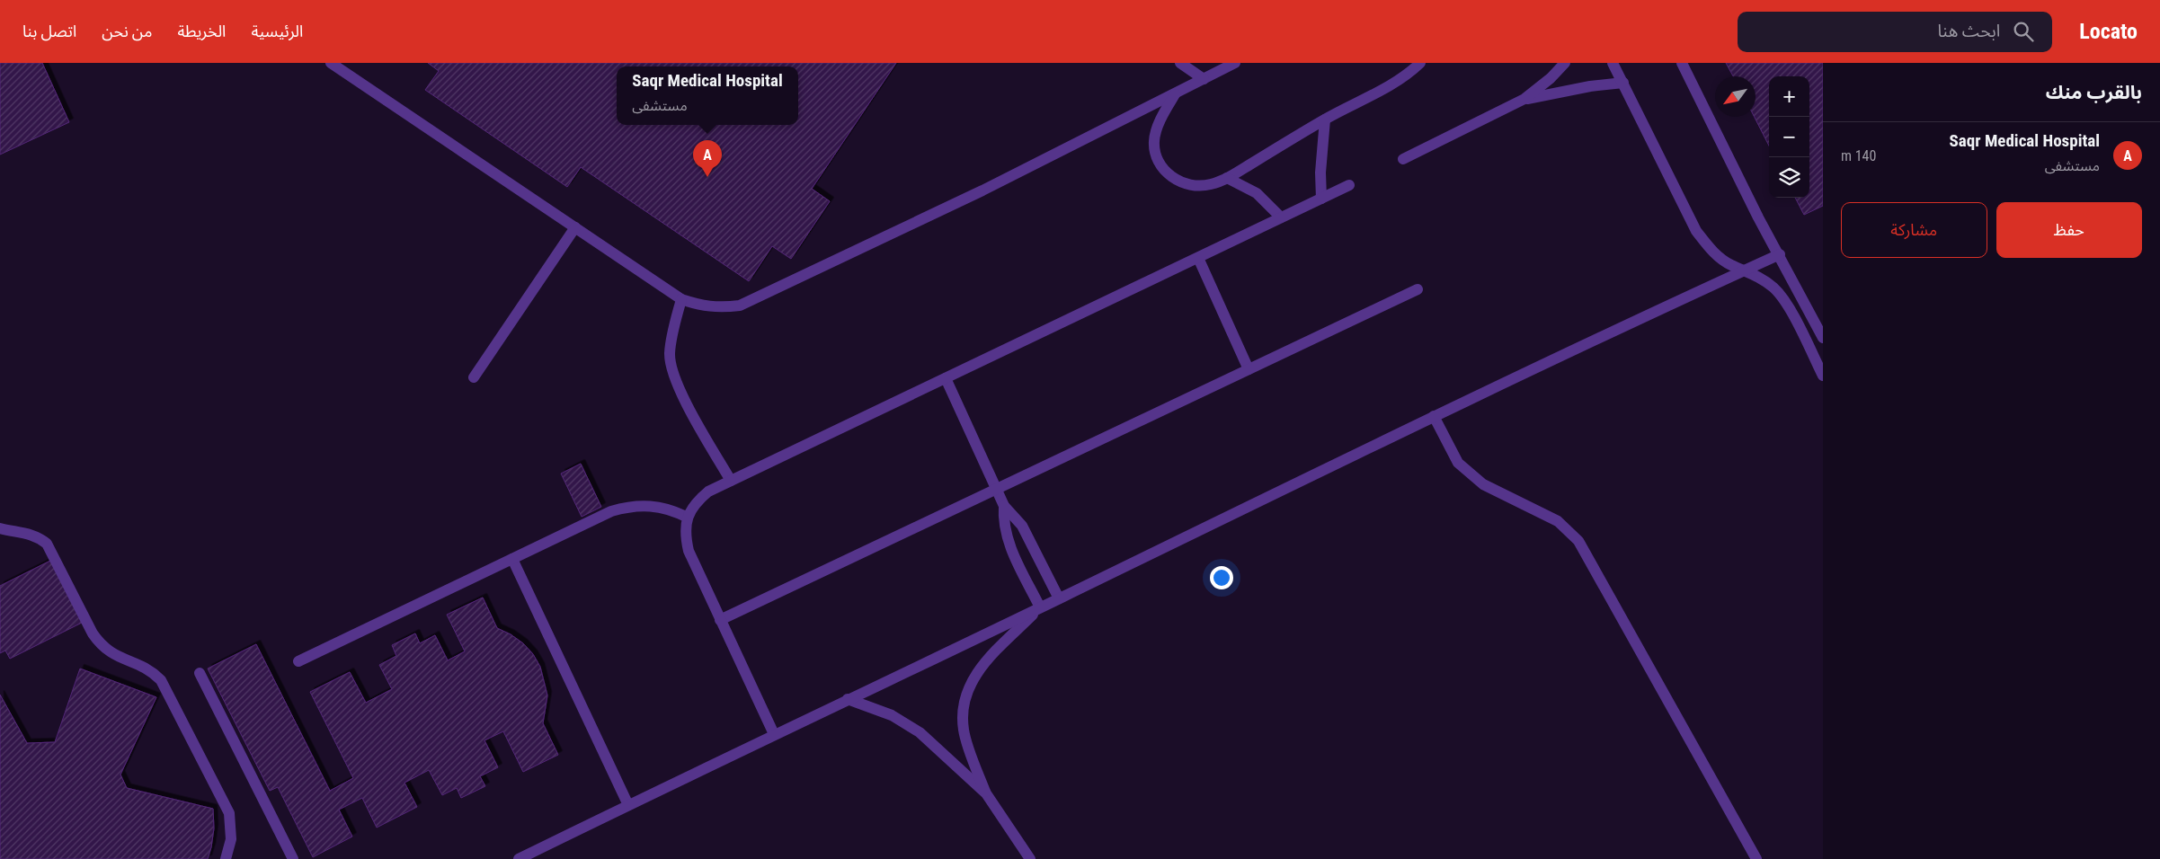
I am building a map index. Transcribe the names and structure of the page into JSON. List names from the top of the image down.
{
  "north": "bottom left",
  "page": {
    "header": "Locato",
    "search": "ابحث هنا",
    "nav": [
      "الرئيسية",
      "الخريطة",
      "من نحن",
      "اتصل بنا"
    ],
    "heading": "بالقرب منك",
    "popup": ["Saqr Medical Hospital", "مستشفى"],
    "map_buttons": ["+", "−"],
    "list": [
      {
        "mark": "A",
        "name": "Saqr Medical Hospital",
        "note": "مستشفى",
        "value": "140 m"
      }
    ],
    "pins": "A",
    "buttons": ["حفظ", "مشاركة"]
  }
}
